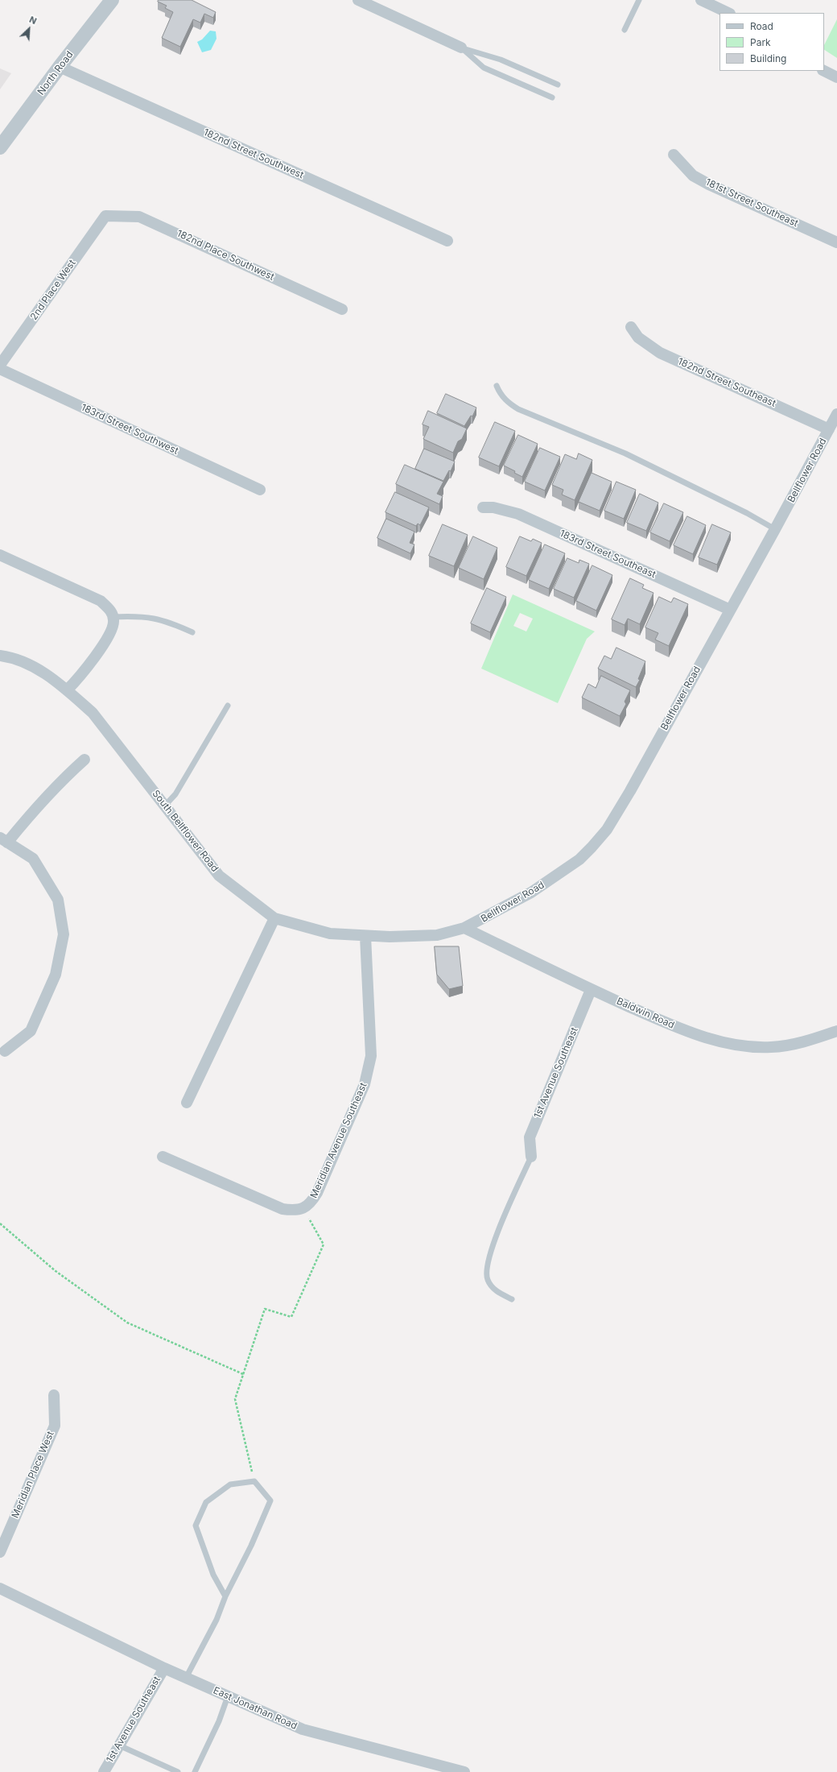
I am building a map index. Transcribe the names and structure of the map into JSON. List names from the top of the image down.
{
  "streets": {
    "street": [
      "North Road",
      "182nd Street Southwest",
      "181st Street Southeast",
      "182nd Place Southwest",
      "2nd Place West",
      "182nd Street Southeast",
      "183rd Street Southwest",
      "Bellflower Road",
      "183rd Street Southeast",
      "South Bellflower Road",
      "Baldwin Road",
      "1st Avenue Southeast",
      "Meridian Avenue Southeast",
      "Meridian Place West",
      "East Jonathan Road"
    ]
  },
  "crossings": [
    ["North Road", "182nd Street Southwest"],
    ["182nd Place Southwest", "2nd Place West"],
    ["182nd Street Southeast", "Bellflower Road"],
    ["Bellflower Road", "183rd Street Southeast"],
    ["Bellflower Road", "South Bellflower Road"],
    ["Bellflower Road", "Baldwin Road"],
    ["South Bellflower Road", "Baldwin Road"],
    ["South Bellflower Road", "Meridian Avenue Southeast"],
    ["Baldwin Road", "1st Avenue Southeast"],
    ["1st Avenue Southeast", "East Jonathan Road"]
  ],
  "legend": ["Road", "Park", "Building"],
  "north": "top right"
}
